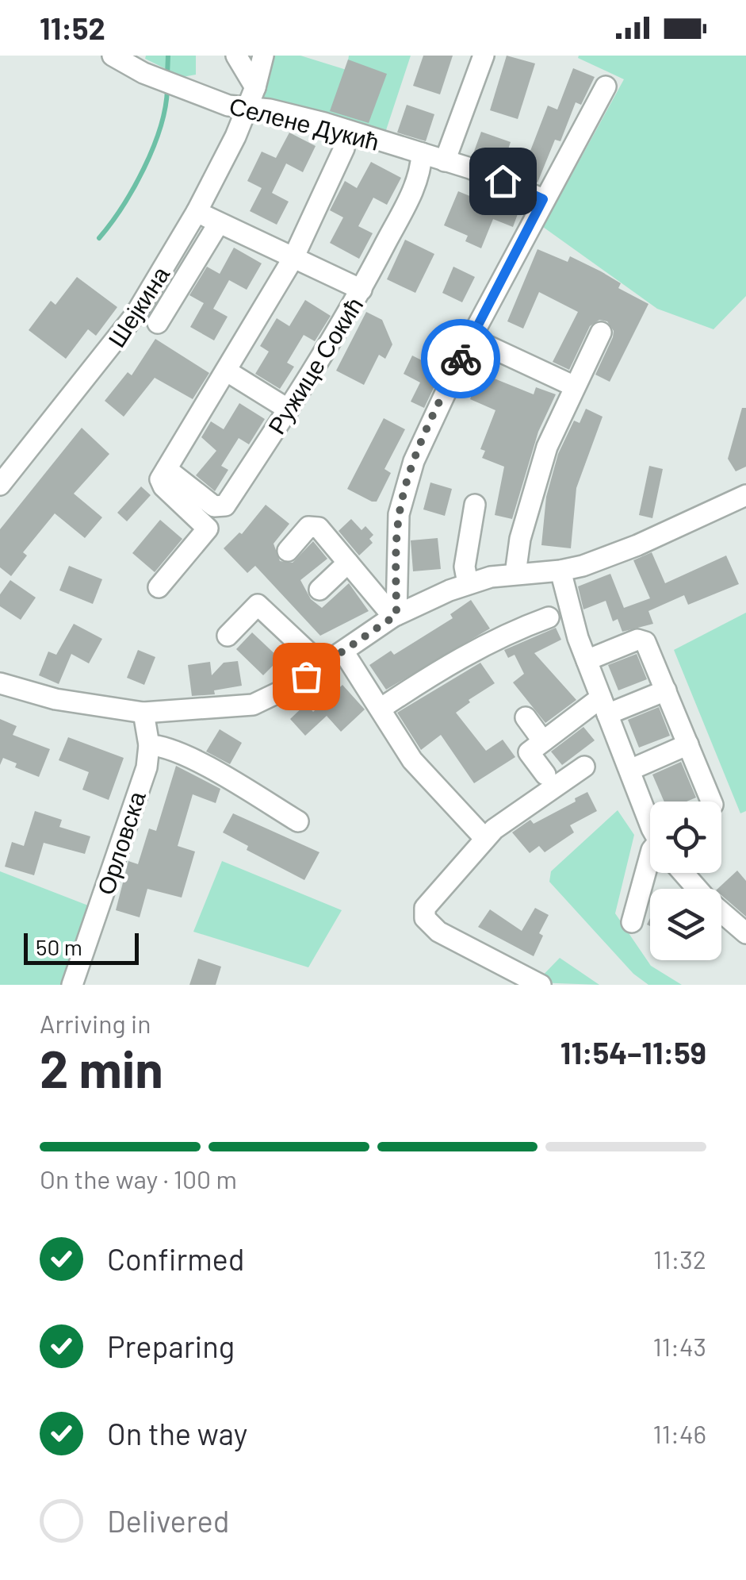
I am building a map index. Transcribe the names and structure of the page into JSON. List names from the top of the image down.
{
  "streets": {
    "street": [
      "Селене Дукић",
      "Шејкина",
      "Ружице Сокић",
      "Орловска"
    ]
  },
  "crossings": [
    ["Селене Дукић", "Шејкина"],
    ["Селене Дукић", "Ружице Сокић"]
  ],
  "scale_bar": "50 m",
  "page": {
    "status": "11:52",
    "scale": "50 m",
    "heading": ["2 min", "Arriving in", "11:54–11:59"],
    "bar": "On the way · 100 m",
    "list": [
      ["Confirmed", "11:32"],
      ["Preparing", "11:43"],
      ["On the way", "11:46"],
      "Delivered"
    ]
  }
}
